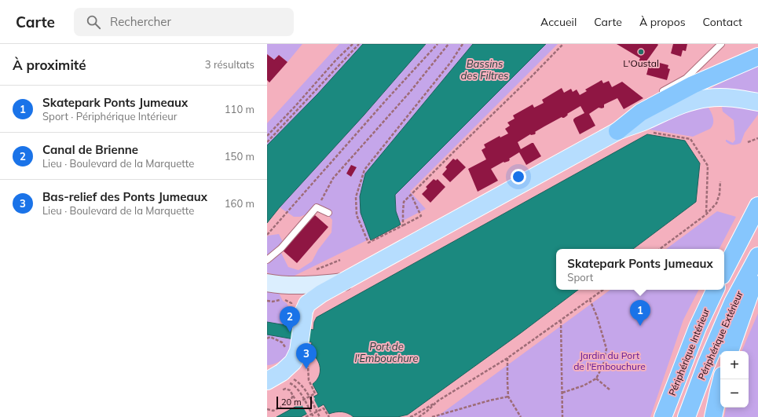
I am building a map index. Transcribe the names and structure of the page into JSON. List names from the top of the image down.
{
  "streets": {
    "highway": ["Périphérique Extérieur", "Périphérique Intérieur"]
  },
  "water": ["Bassins des Filtres", "Port de l'Embouchure"],
  "parks": ["Jardin du Port de l'Embouchure"],
  "places": ["L'Oustal"],
  "scale_bar": "20 m",
  "page": {
    "header": "Carte",
    "search": "Rechercher",
    "nav": [
      "Accueil",
      "Carte",
      "À propos",
      "Contact"
    ],
    "heading": ["À proximité", "3 résultats"],
    "list": [
      {
        "mark": "1",
        "name": "Skatepark Ponts Jumeaux",
        "note": "Sport · Périphérique Intérieur",
        "value": "110 m"
      },
      {
        "mark": "2",
        "name": "Canal de Brienne",
        "note": "Lieu · Boulevard de la Marquette",
        "value": "150 m"
      },
      {
        "mark": "3",
        "name": "Bas-relief des Ponts Jumeaux",
        "note": "Lieu · Boulevard de la Marquette",
        "value": "160 m"
      }
    ],
    "popup": ["Skatepark Ponts Jumeaux", "Sport"],
    "pins": ["1", "2", "3"],
    "map_buttons": ["+", "−"],
    "scale": "20 m"
  }
}
